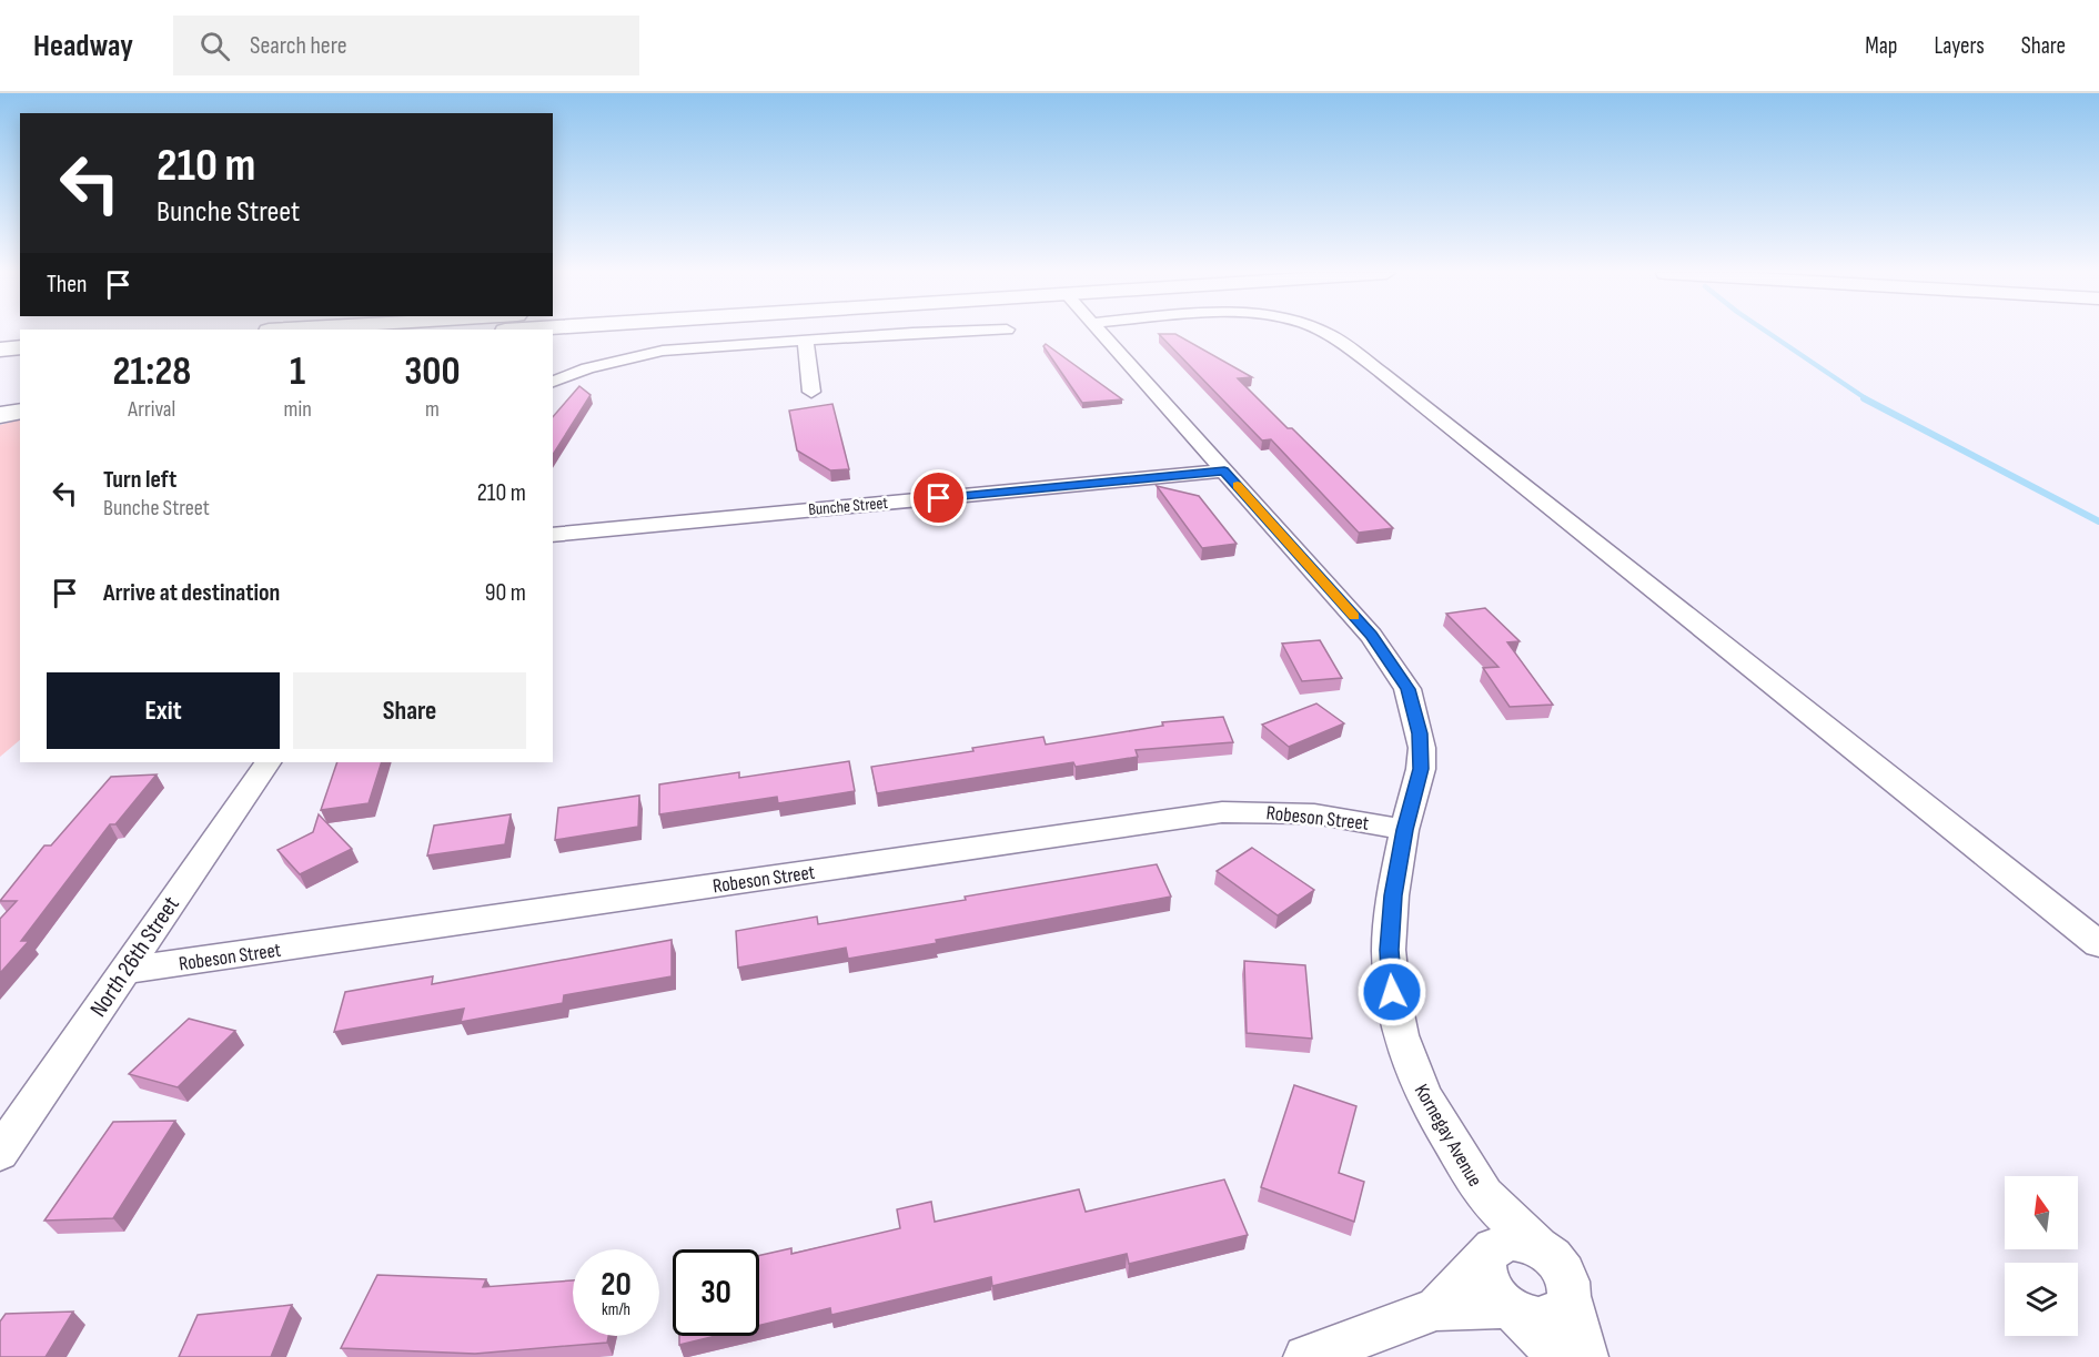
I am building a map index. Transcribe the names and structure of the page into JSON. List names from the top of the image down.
{
  "streets": {
    "street": [
      "Bunche Street",
      "Robeson Street",
      "North 26th Street",
      "Kornegay Avenue"
    ]
  },
  "crossings": [
    ["Bunche Street", "Kornegay Avenue"],
    ["Robeson Street", "North 26th Street"],
    ["Robeson Street", "Kornegay Avenue"]
  ],
  "north": "top",
  "page": {
    "header": "Headway",
    "search": "Search here",
    "nav": ["Map", "Layers", "Share"],
    "turn": ["210 m", "Bunche Street"],
    "then": "Then",
    "eta": [
      "21:28",
      "Arrival",
      "1",
      "min",
      "300",
      "m"
    ],
    "list": [
      {
        "name": "Turn left",
        "note": "Bunche Street",
        "value": "210 m"
      },
      {
        "name": "Arrive at destination",
        "value": "90 m"
      }
    ],
    "buttons": ["Exit", "Share"],
    "speed": "20 km/h",
    "limit": "30"
  }
}
